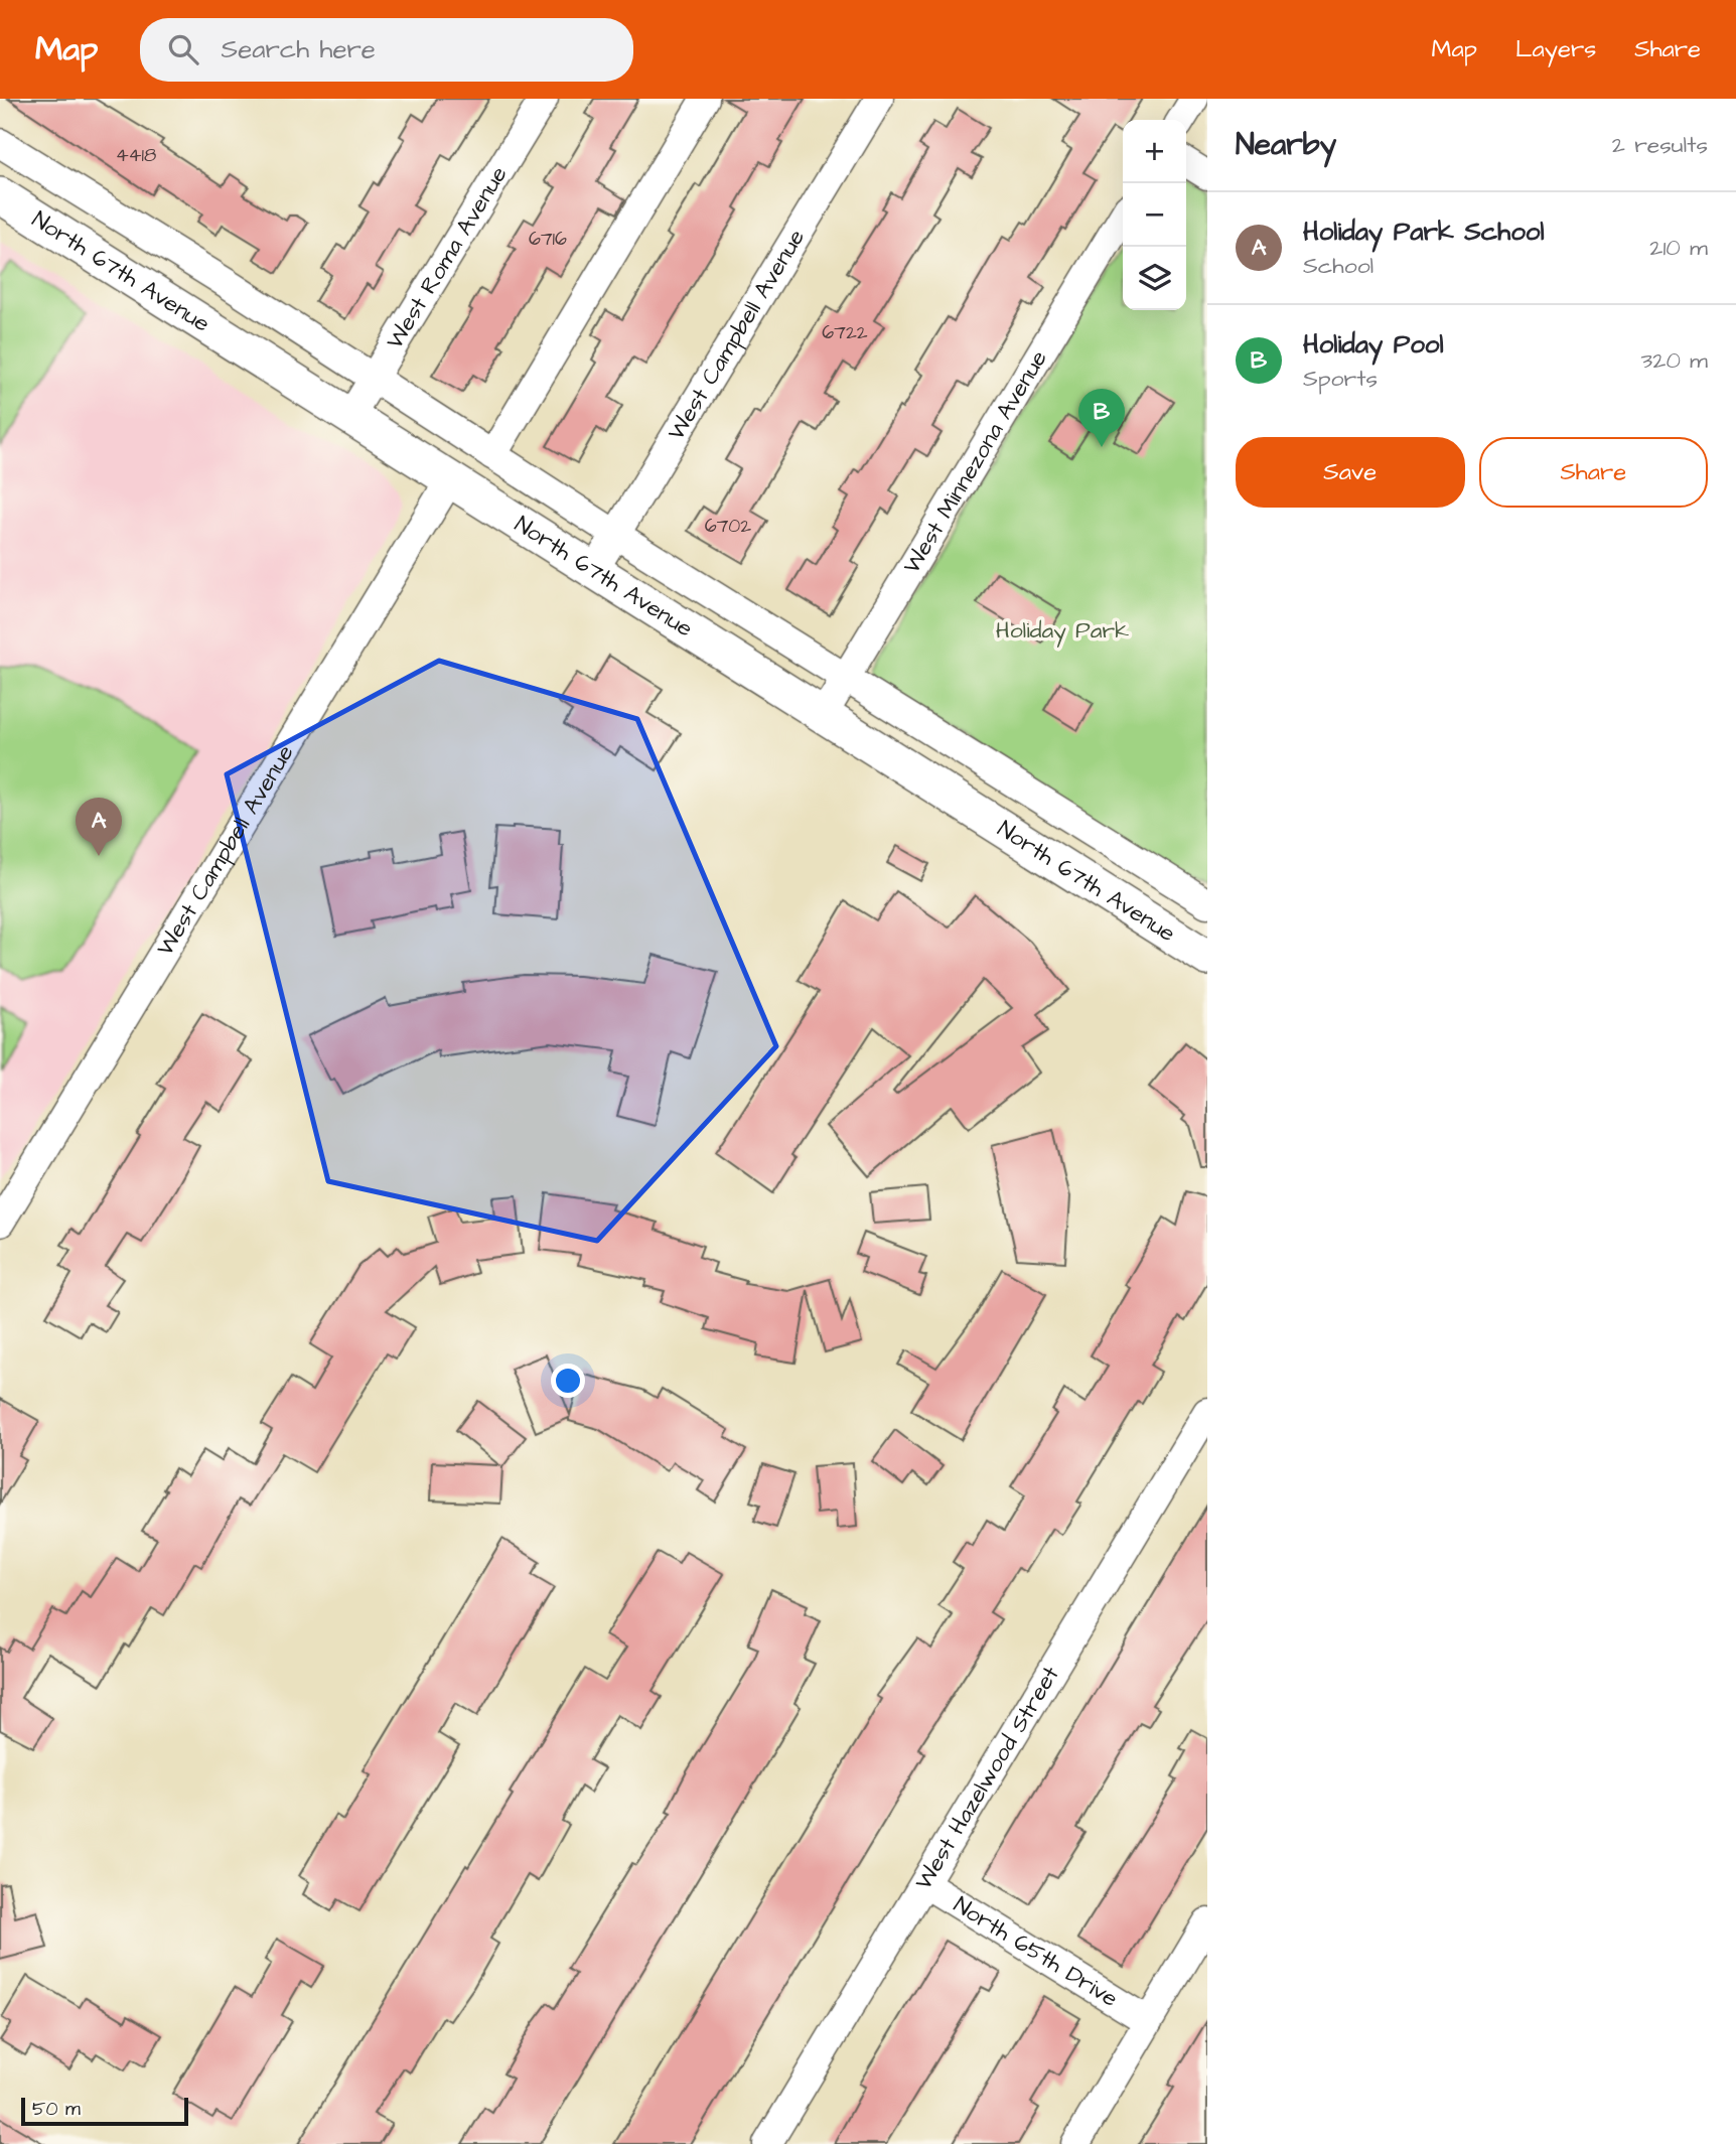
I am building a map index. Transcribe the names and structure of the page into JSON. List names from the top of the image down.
{
  "streets": {
    "main road": ["North 67th Avenue"],
    "street": [
      "West Roma Avenue",
      "West Campbell Avenue",
      "West Minnezona Avenue",
      "West Hazelwood Street",
      "North 65th Drive"
    ]
  },
  "crossings": [
    ["West Roma Avenue", "North 67th Avenue"],
    ["North 67th Avenue", "West Campbell Avenue"],
    ["North 67th Avenue", "West Minnezona Avenue"],
    ["West Hazelwood Street", "North 65th Drive"]
  ],
  "parks": ["Holiday Park"],
  "house_numbers": [
    "4418",
    "6716",
    "6722",
    "6702"
  ],
  "scale_bar": "50 m",
  "page": {
    "header": "Map",
    "search": "Search here",
    "nav": ["Map", "Layers", "Share"],
    "heading": ["Nearby", "2 results"],
    "map_buttons": ["+", "−"],
    "list": [
      {
        "mark": "A",
        "name": "Holiday Park School",
        "note": "School",
        "value": "210 m"
      },
      {
        "mark": "B",
        "name": "Holiday Pool",
        "note": "Sports",
        "value": "320 m"
      }
    ],
    "pins": ["B", "A"],
    "buttons": ["Save", "Share"],
    "scale": "50 m"
  }
}
